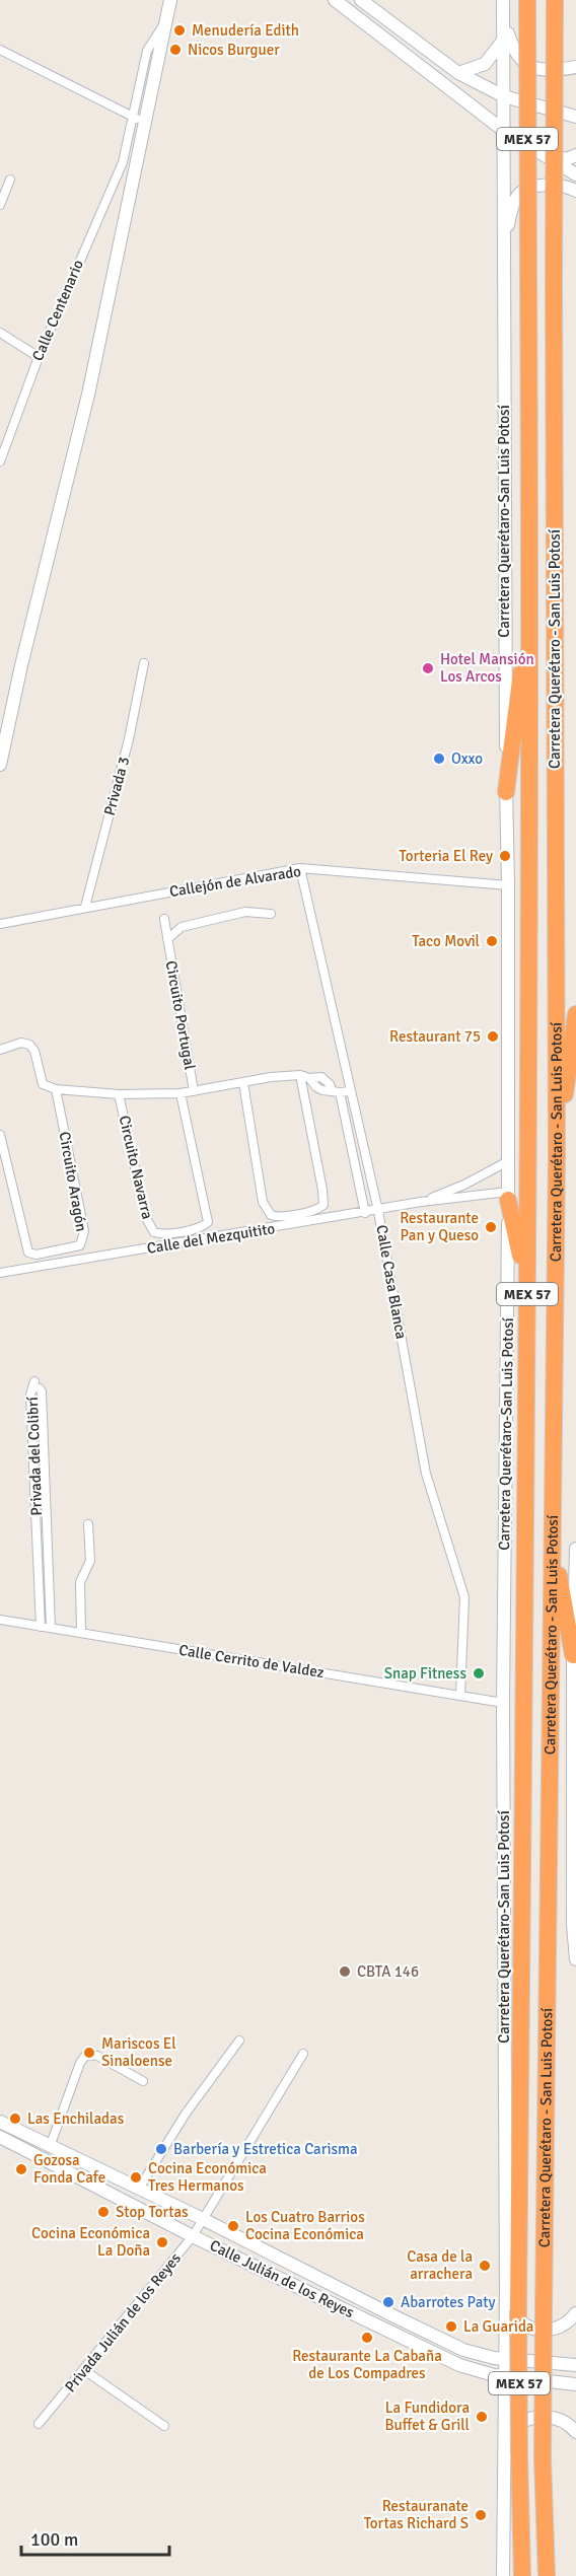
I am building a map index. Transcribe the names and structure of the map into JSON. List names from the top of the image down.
{
  "streets": {
    "highway": ["MEX 57", "Carretera Querétaro - San Luis Potosí"],
    "main road": ["Carretera Querétaro-San Luis Potosí", "Calle Julián de los Reyes"],
    "street": [
      "Calle Centenario",
      "Privada 3",
      "Callejón de Alvarado",
      "Circuito Portugal",
      "Circuito Navarra",
      "Circuito Aragón",
      "Calle del Mezquitito",
      "Calle Casa Blanca",
      "Privada del Colibrí",
      "Calle Cerrito de Valdez",
      "Privada Julián de los Reyes"
    ]
  },
  "crossings": [
    ["Carretera Querétaro-San Luis Potosí", "Callejón de Alvarado"],
    ["Carretera Querétaro-San Luis Potosí", "Calle del Mezquitito"],
    ["Carretera Querétaro-San Luis Potosí", "Calle Cerrito de Valdez"],
    ["Carretera Querétaro-San Luis Potosí", "Calle Julián de los Reyes"],
    ["Privada 3", "Callejón de Alvarado"],
    ["Callejón de Alvarado", "Calle Casa Blanca"],
    ["Calle del Mezquitito", "Calle Casa Blanca"],
    ["Calle Casa Blanca", "Calle Cerrito de Valdez"],
    ["Privada del Colibrí", "Calle Cerrito de Valdez"],
    ["Calle Julián de los Reyes", "Privada Julián de los Reyes"]
  ],
  "places": [
    "Menudería Edith",
    "Nicos Burguer",
    "Hotel Mansión Los Arcos",
    "Oxxo",
    "Torteria El Rey",
    "Taco Movil",
    "Restaurant 75",
    "Restaurante Pan y Queso",
    "Snap Fitness",
    "CBTA 146",
    "Mariscos El Sinaloense",
    "Las Enchiladas",
    "Barbería y Estretica Carisma",
    "Gozosa Fonda Cafe",
    "Cocina Económica Tres Hermanos",
    "Stop Tortas",
    "Los Cuatro Barrios Cocina Económica",
    "Cocina Económica La Doña",
    "Casa de la arrachera",
    "Abarrotes Paty",
    "La Guarida",
    "Restaurante La Cabaña de Los Compadres",
    "La Fundidora Buffet & Grill",
    "Restauranate Tortas Richard S"
  ],
  "scale_bar": "100 m"
}
